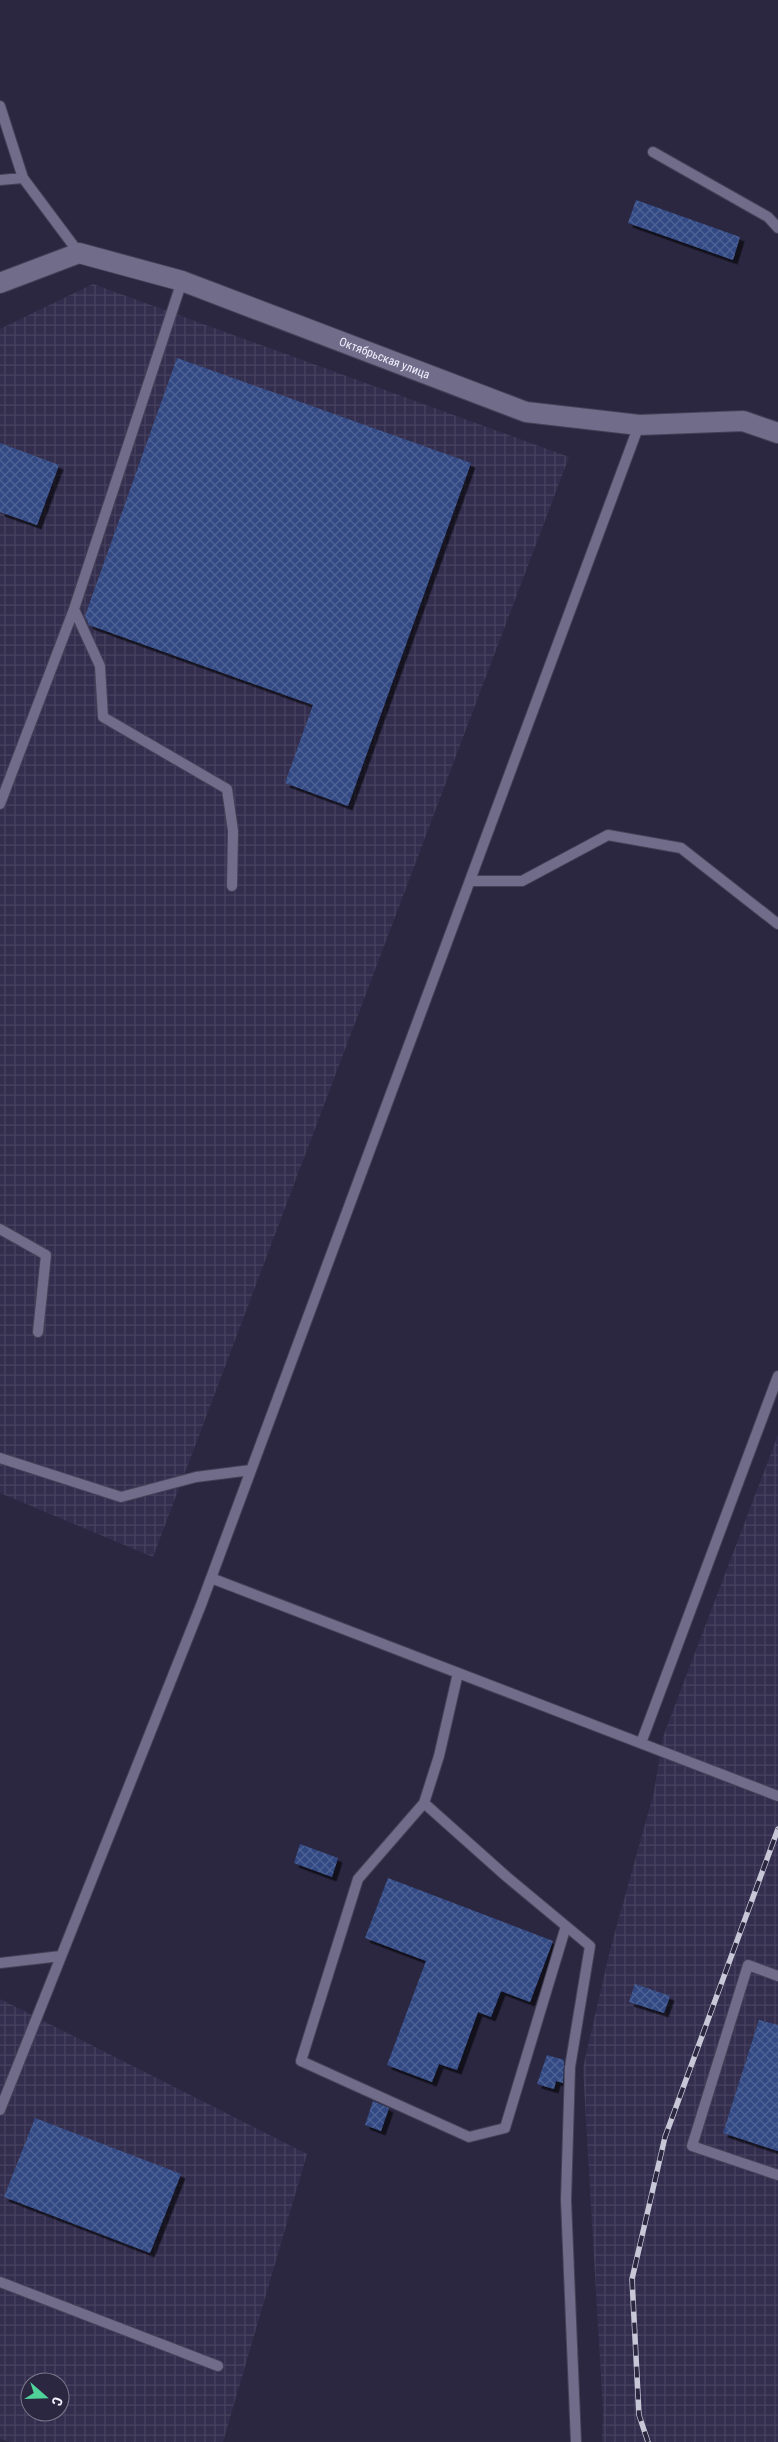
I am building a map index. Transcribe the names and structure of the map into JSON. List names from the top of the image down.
{
  "streets": {
    "street": ["Октябрьская улица"]
  },
  "north": "right"
}
